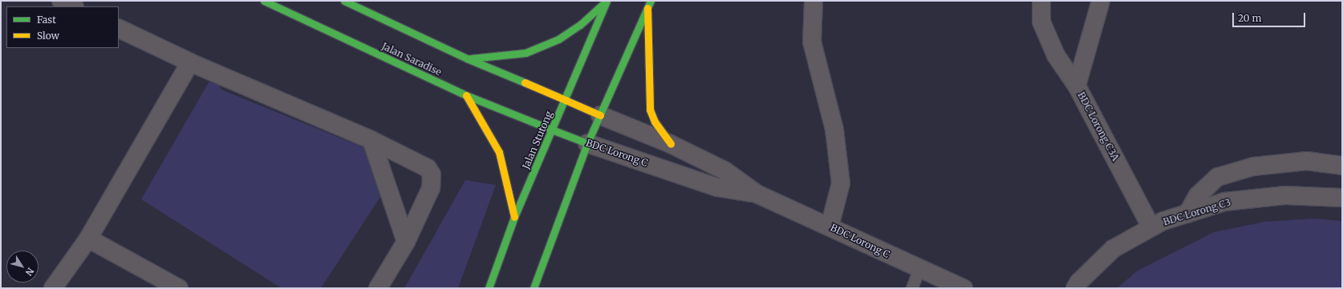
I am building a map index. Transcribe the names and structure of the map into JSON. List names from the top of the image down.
{
  "streets": {
    "main road": ["Jalan Saradise", "Jalan Stutong", "BDC Lorong C"],
    "street": ["BDC Lorong C3A", "BDC Lorong C3"]
  },
  "crossings": [
    ["Jalan Saradise", "Jalan Stutong"],
    ["Jalan Saradise", "BDC Lorong C"],
    ["BDC Lorong C3A", "BDC Lorong C3"],
    ["Jalan Stutong", "BDC Lorong C"]
  ],
  "legend": ["Fast", "Slow"],
  "scale_bar": "20 m",
  "north": "bottom right"
}
